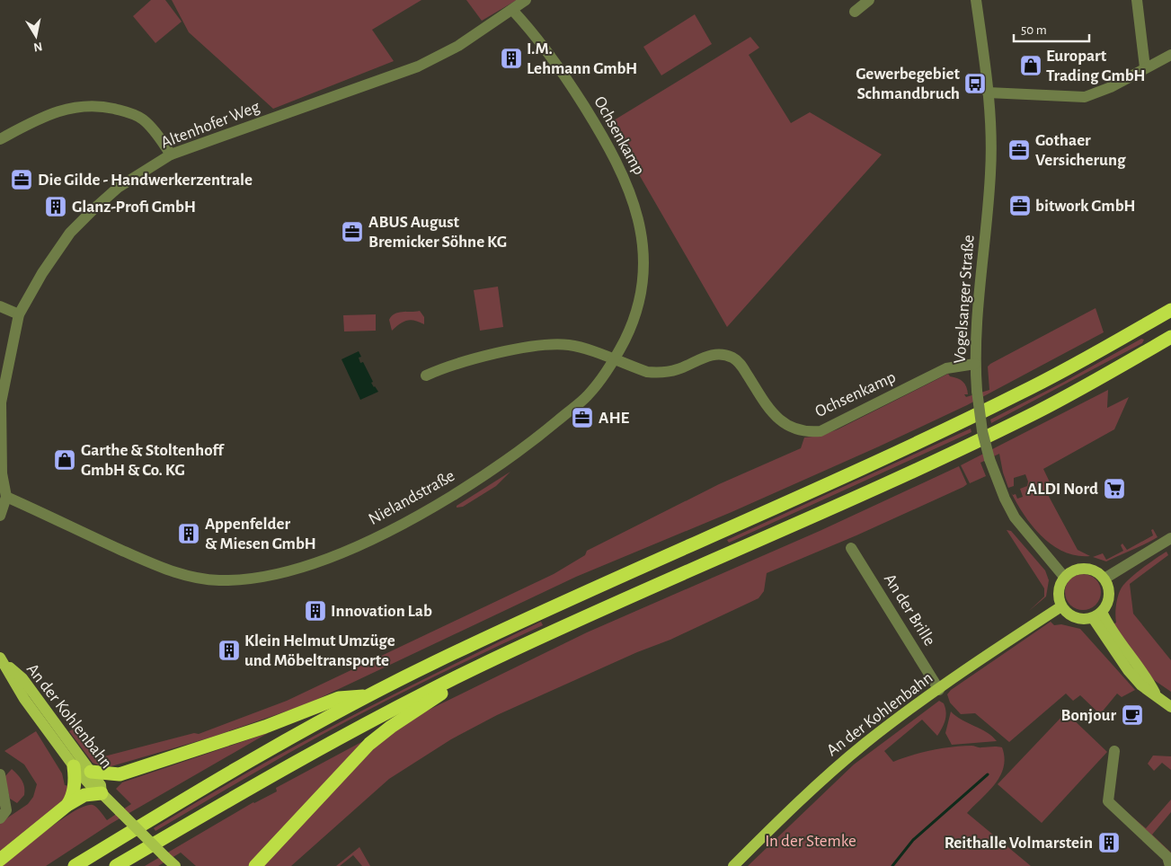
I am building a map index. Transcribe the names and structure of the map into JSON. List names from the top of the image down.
{
  "streets": {
    "main road": ["An der Kohlenbahn"],
    "street": [
      "Altenhofer Weg",
      "Ochsenkamp",
      "Vogelsanger Straße",
      "Nielandstraße",
      "An der Brille"
    ]
  },
  "crossings": [
    ["Altenhofer Weg", "Ochsenkamp"],
    ["Altenhofer Weg", "Nielandstraße"],
    ["Ochsenkamp", "Vogelsanger Straße"],
    ["Ochsenkamp", "Nielandstraße"],
    ["Vogelsanger Straße", "An der Kohlenbahn"],
    ["An der Brille", "An der Kohlenbahn"]
  ],
  "parks": ["In der Stemke"],
  "places": {
    "building": [
      "I.M. Lehmann GmbH",
      "Glanz-Profi GmbH",
      "Appenfelder & Miesen GmbH",
      "Innovation Lab",
      "Klein Helmut Umzüge und Möbeltransporte",
      "Reithalle Volmarstein"
    ],
    "shop": ["Europart Trading GmbH", "Garthe & Stoltenhoff GmbH & Co. KG"],
    "bus stop": ["Gewerbegebiet Schmandbruch"],
    "office": [
      "Gothaer Versicherung",
      "Die Gilde - Handwerkerzentrale",
      "bitwork GmbH",
      "ABUS August Bremicker Söhne KG",
      "AHE"
    ],
    "supermarket": ["ALDI Nord"],
    "cafe": ["Bonjour"]
  },
  "scale_bar": "50 m",
  "north": "bottom"
}
